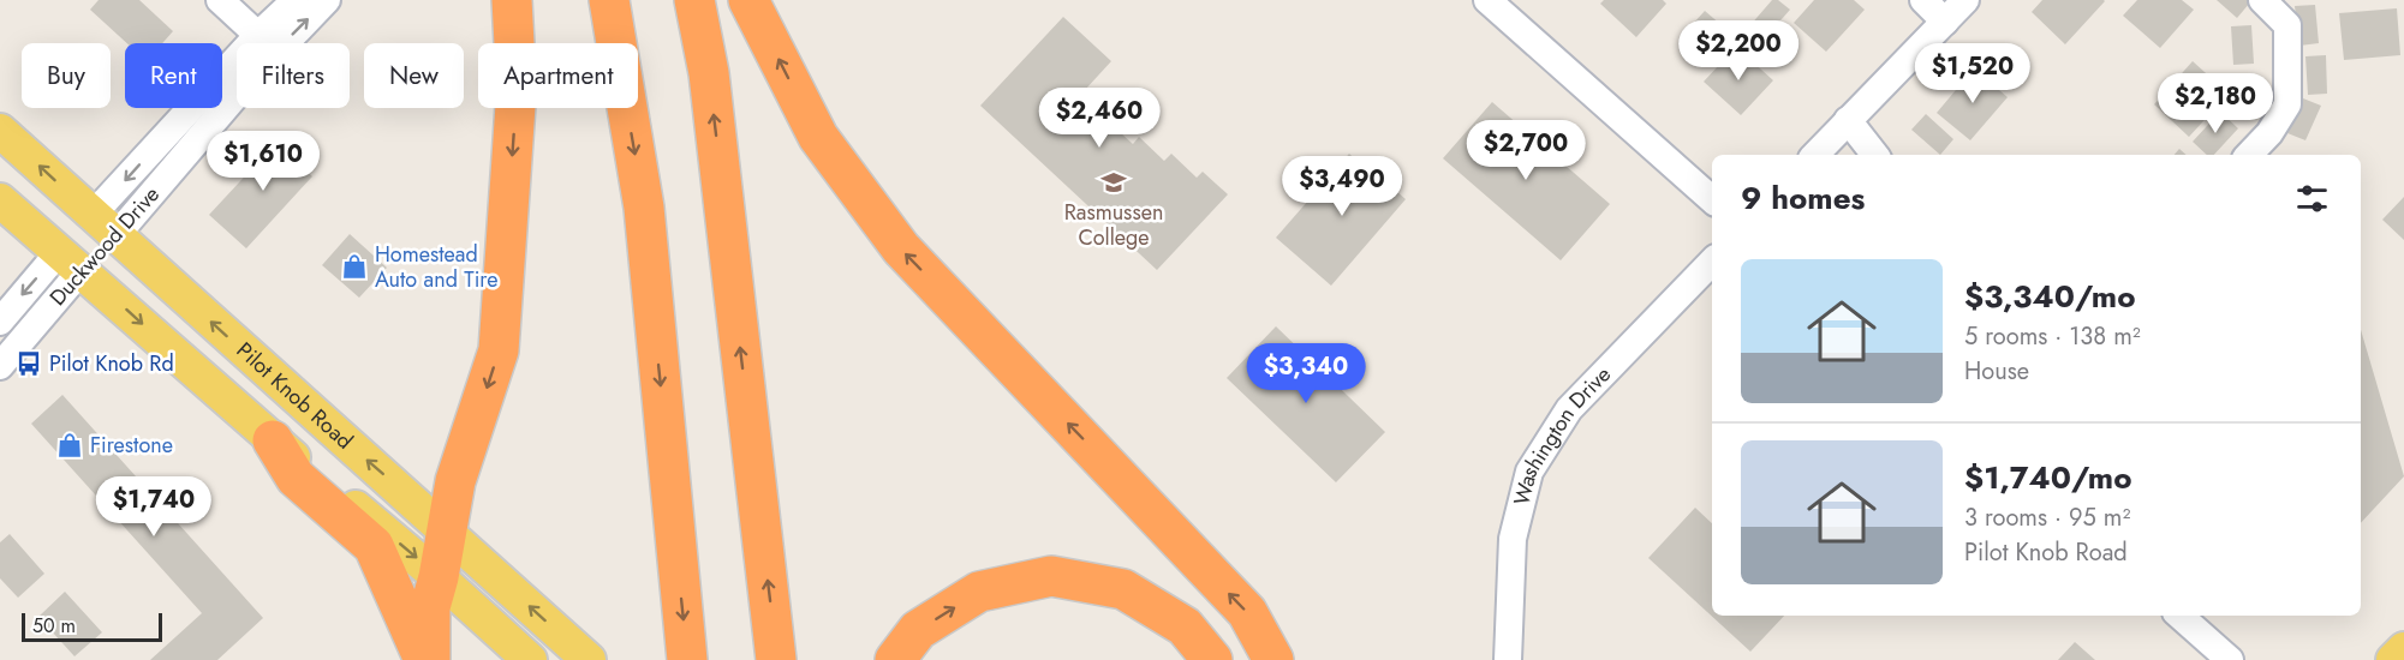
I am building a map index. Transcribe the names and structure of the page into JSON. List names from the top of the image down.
{
  "streets": {
    "main road": ["Duckwood Drive", "Pilot Knob Road"],
    "street": ["Washington Drive"]
  },
  "crossings": [
    ["Duckwood Drive", "Pilot Knob Road"]
  ],
  "places": {
    "school or university": ["Rasmussen College"],
    "shop": ["Homestead Auto and Tire", "Firestone"],
    "bus stop": ["Pilot Knob Rd"]
  },
  "scale_bar": "50 m",
  "page": {
    "price": [
      "$2,200",
      "$1,520",
      "$2,180",
      "$2,460",
      "$2,700",
      "$1,610",
      "$3,490",
      "$3,340",
      "$1,740"
    ],
    "chip": [
      "Buy",
      "Rent",
      "Filters",
      "New",
      "Apartment"
    ],
    "heading": "9 homes",
    "list": [
      {
        "name": "$3,340/mo",
        "note": "5 rooms · 138 m² · House"
      },
      {
        "name": "$1,740/mo",
        "note": "3 rooms · 95 m² · Pilot Knob Road"
      }
    ],
    "scale": "50 m"
  }
}
